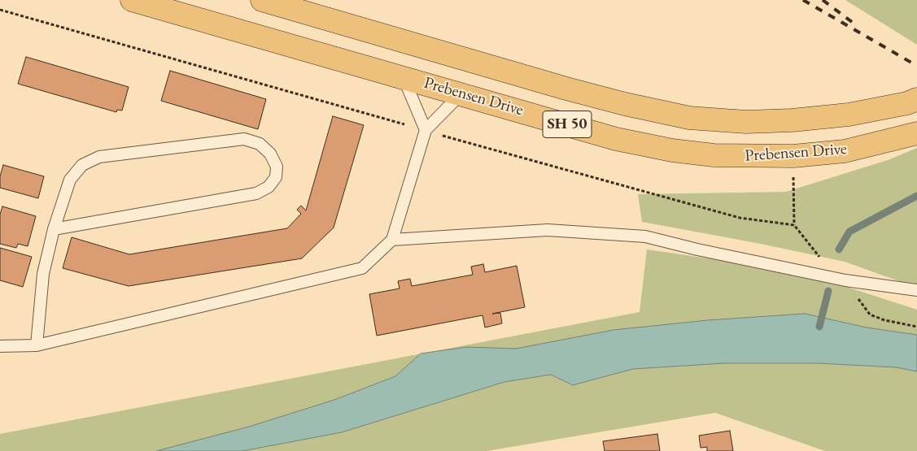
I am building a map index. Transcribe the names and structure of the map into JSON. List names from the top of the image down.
{
  "streets": {
    "main road": ["Prebensen Drive", "SH 50"]
  }
}
